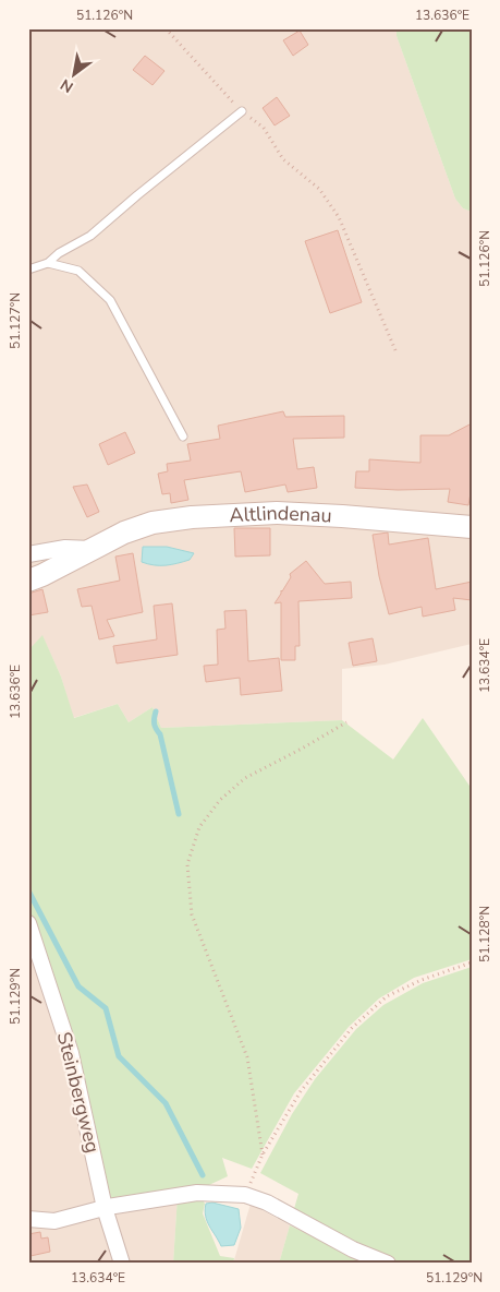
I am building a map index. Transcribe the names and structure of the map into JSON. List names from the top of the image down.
{
  "streets": {
    "street": ["Altlindenau", "Steinbergweg"]
  },
  "north": "bottom left",
  "coordinates": [
    "51.126°N",
    "13.636°E",
    "51.127°N",
    "13.634°E",
    "51.128°N",
    "51.129°N"
  ]
}
